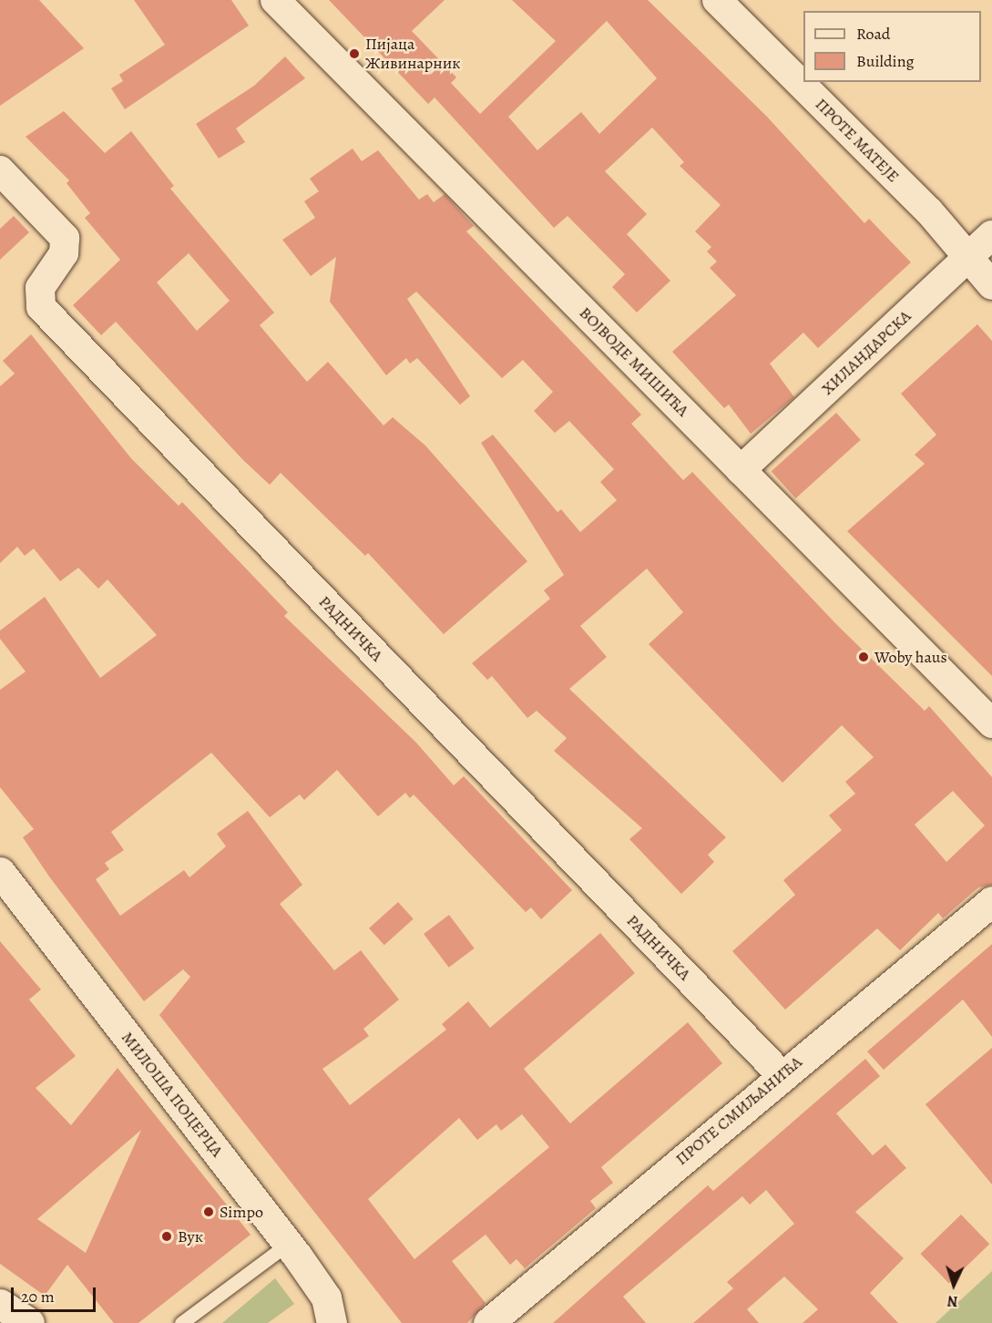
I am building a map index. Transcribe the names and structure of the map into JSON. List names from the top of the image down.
{
  "streets": {
    "street": [
      "ПРОТЕ МАТЕЈЕ",
      "ХИЛАНДАРСКА",
      "ВОЈВОДЕ МИШИЋА",
      "РАДНИЧКА",
      "МИЛОША ПОЦЕРЦА",
      "ПРОТЕ СМИЉАНИЋА"
    ]
  },
  "crossings": [
    ["ПРОТЕ МАТЕЈЕ", "ХИЛАНДАРСКА"],
    ["ХИЛАНДАРСКА", "ВОЈВОДЕ МИШИЋА"],
    ["РАДНИЧКА", "ПРОТЕ СМИЉАНИЋА"]
  ],
  "places": [
    "Пијаца Живинарник",
    "Woby haus",
    "Simpo",
    "Вук"
  ],
  "legend": ["Road", "Building"],
  "scale_bar": "20 m",
  "north": "bottom"
}
